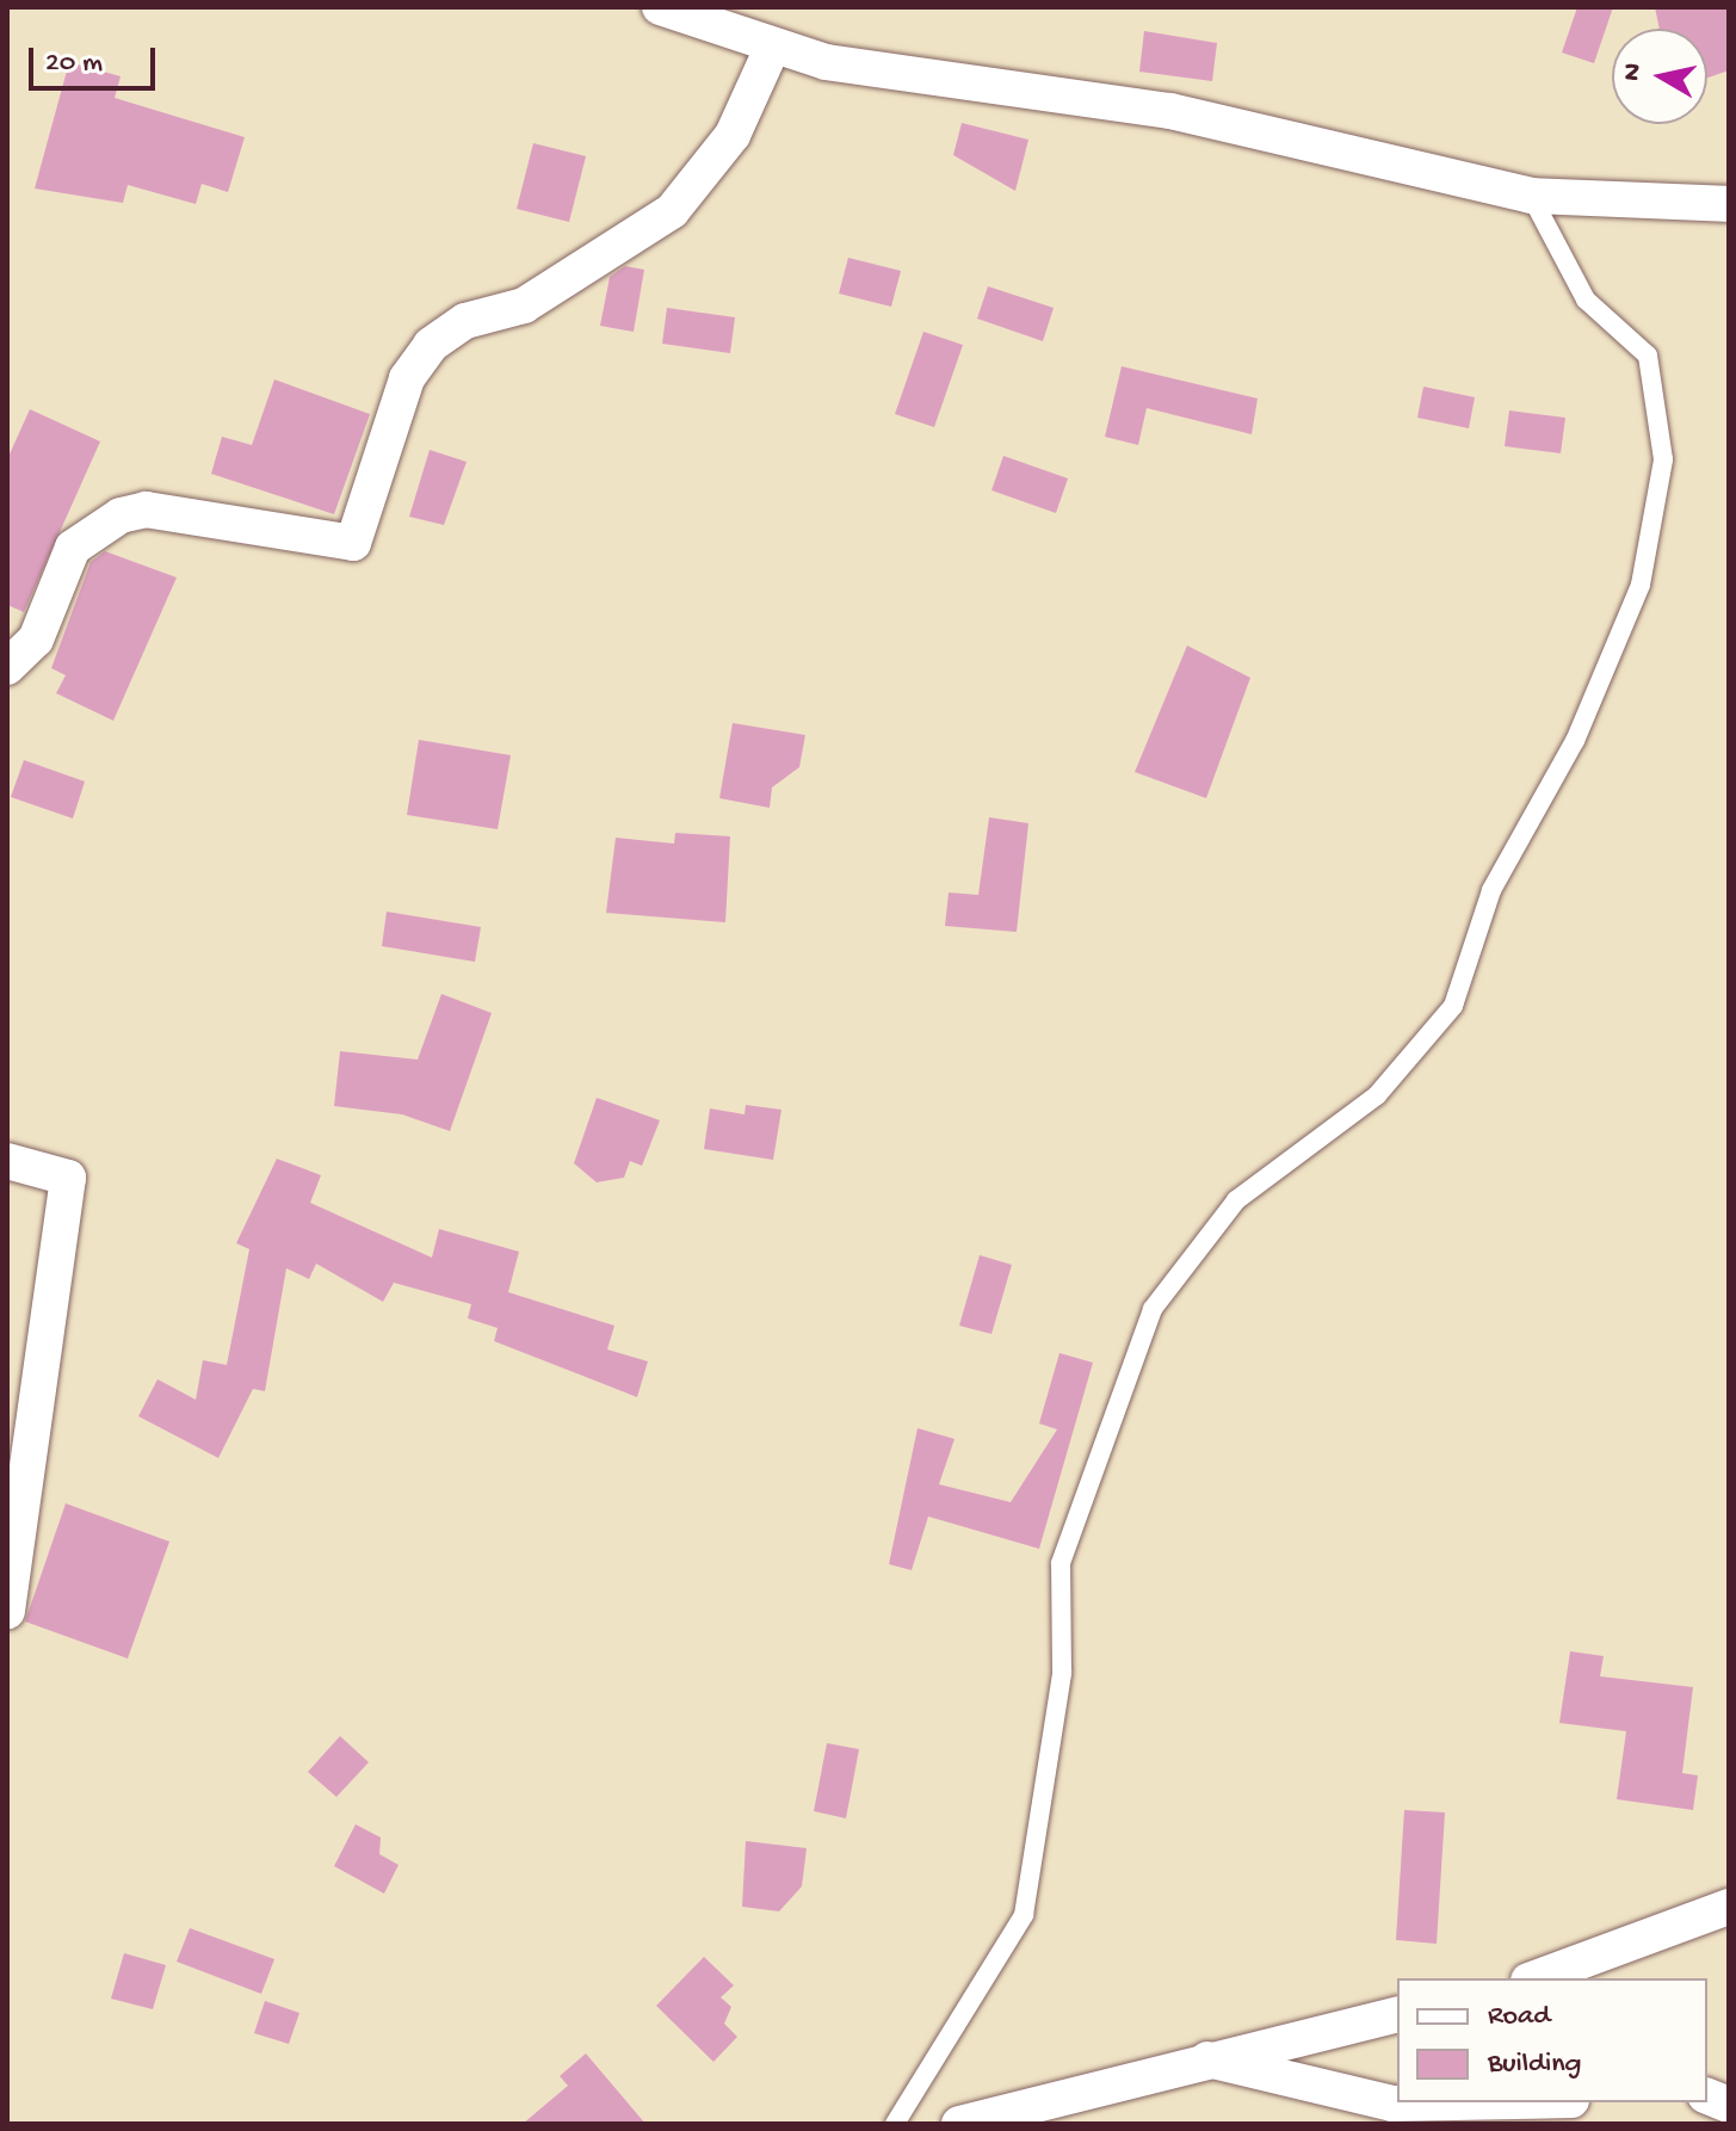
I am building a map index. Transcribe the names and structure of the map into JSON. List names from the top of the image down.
{
  "legend": ["Road", "Building"],
  "scale_bar": "20 m",
  "north": "left"
}
